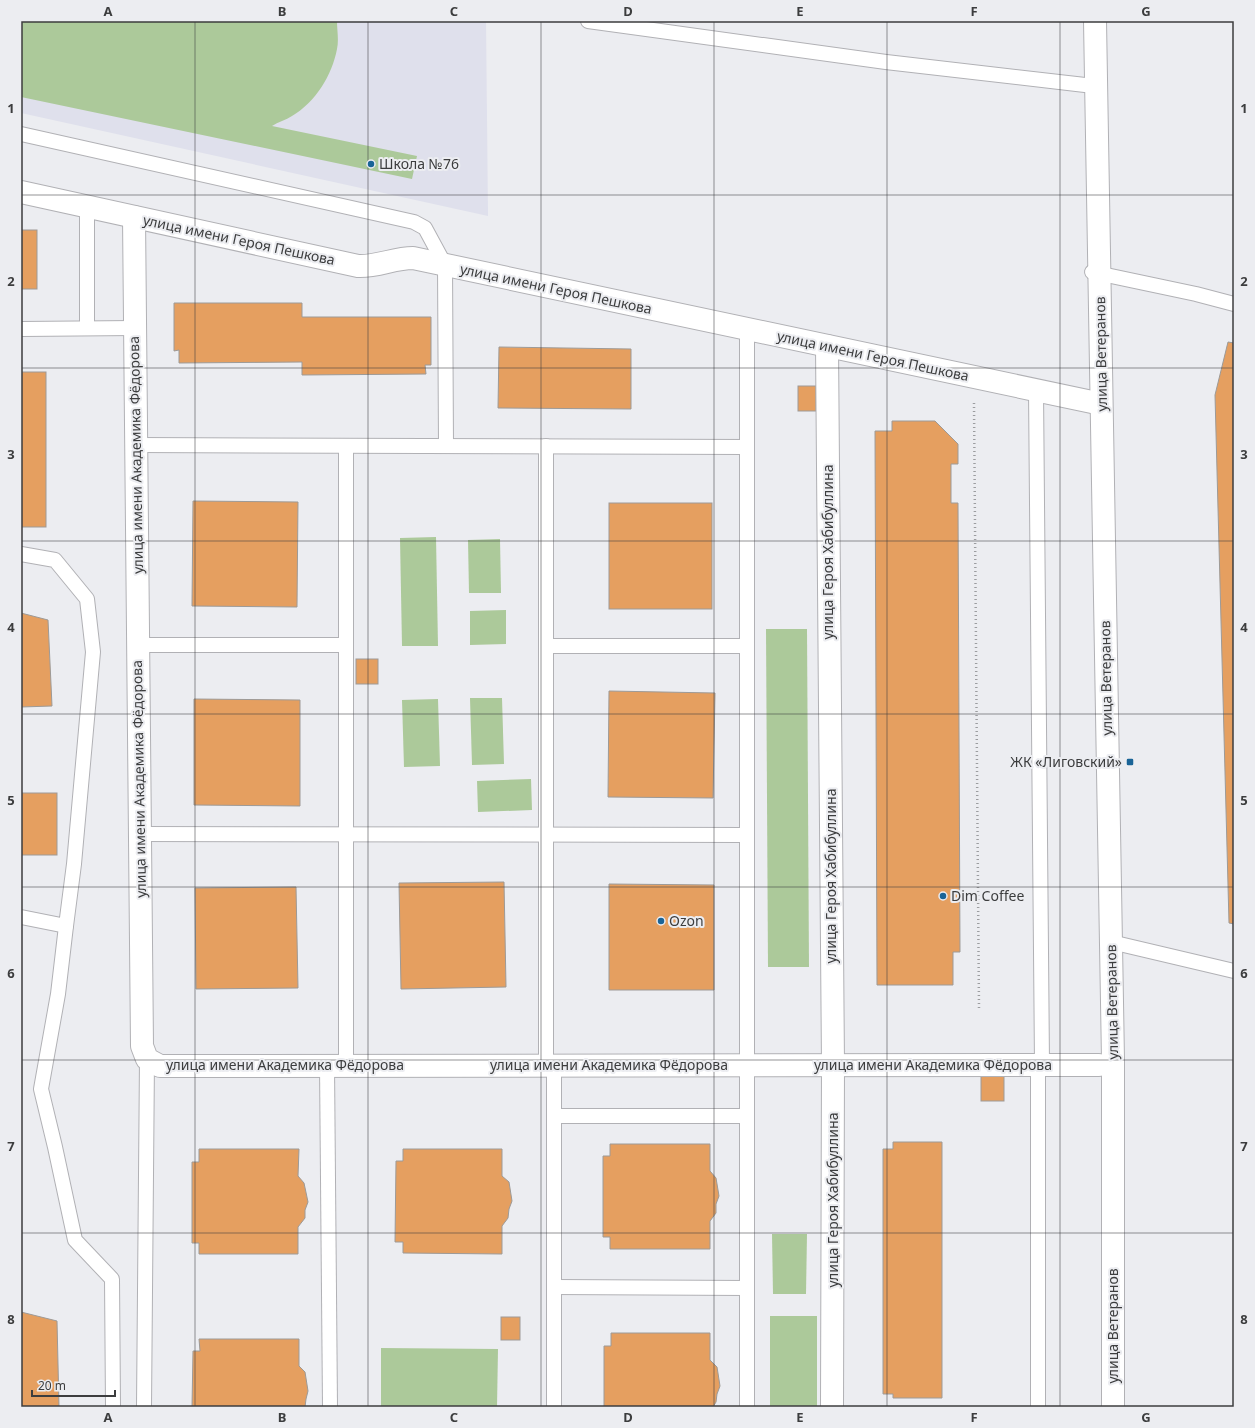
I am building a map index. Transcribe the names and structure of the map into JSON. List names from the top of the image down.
{
  "streets": {
    "street": [
      "улица имени Героя Пешкова",
      "улица Ветеранов",
      "улица имени Академика Фёдорова",
      "улица Героя Хабибуллина"
    ]
  },
  "crossings": [
    ["улица имени Героя Пешкова", "улица Ветеранов"],
    ["улица имени Героя Пешкова", "улица имени Академика Фёдорова"],
    ["улица имени Героя Пешкова", "улица Героя Хабибуллина"],
    ["улица Ветеранов", "улица имени Академика Фёдорова"],
    ["улица имени Академика Фёдорова", "улица Героя Хабибуллина"]
  ],
  "places": {
    "other": ["Школа №76", "Dim Coffee", "Ozon"],
    "transit": ["ЖК «Лиговский»"]
  },
  "scale_bar": "20 m",
  "grid": {
    "columns": [
      "A",
      "B",
      "C",
      "D",
      "E",
      "F",
      "G"
    ],
    "rows": [
      "1",
      "2",
      "3",
      "4",
      "5",
      "6",
      "7",
      "8"
    ]
  }
}
